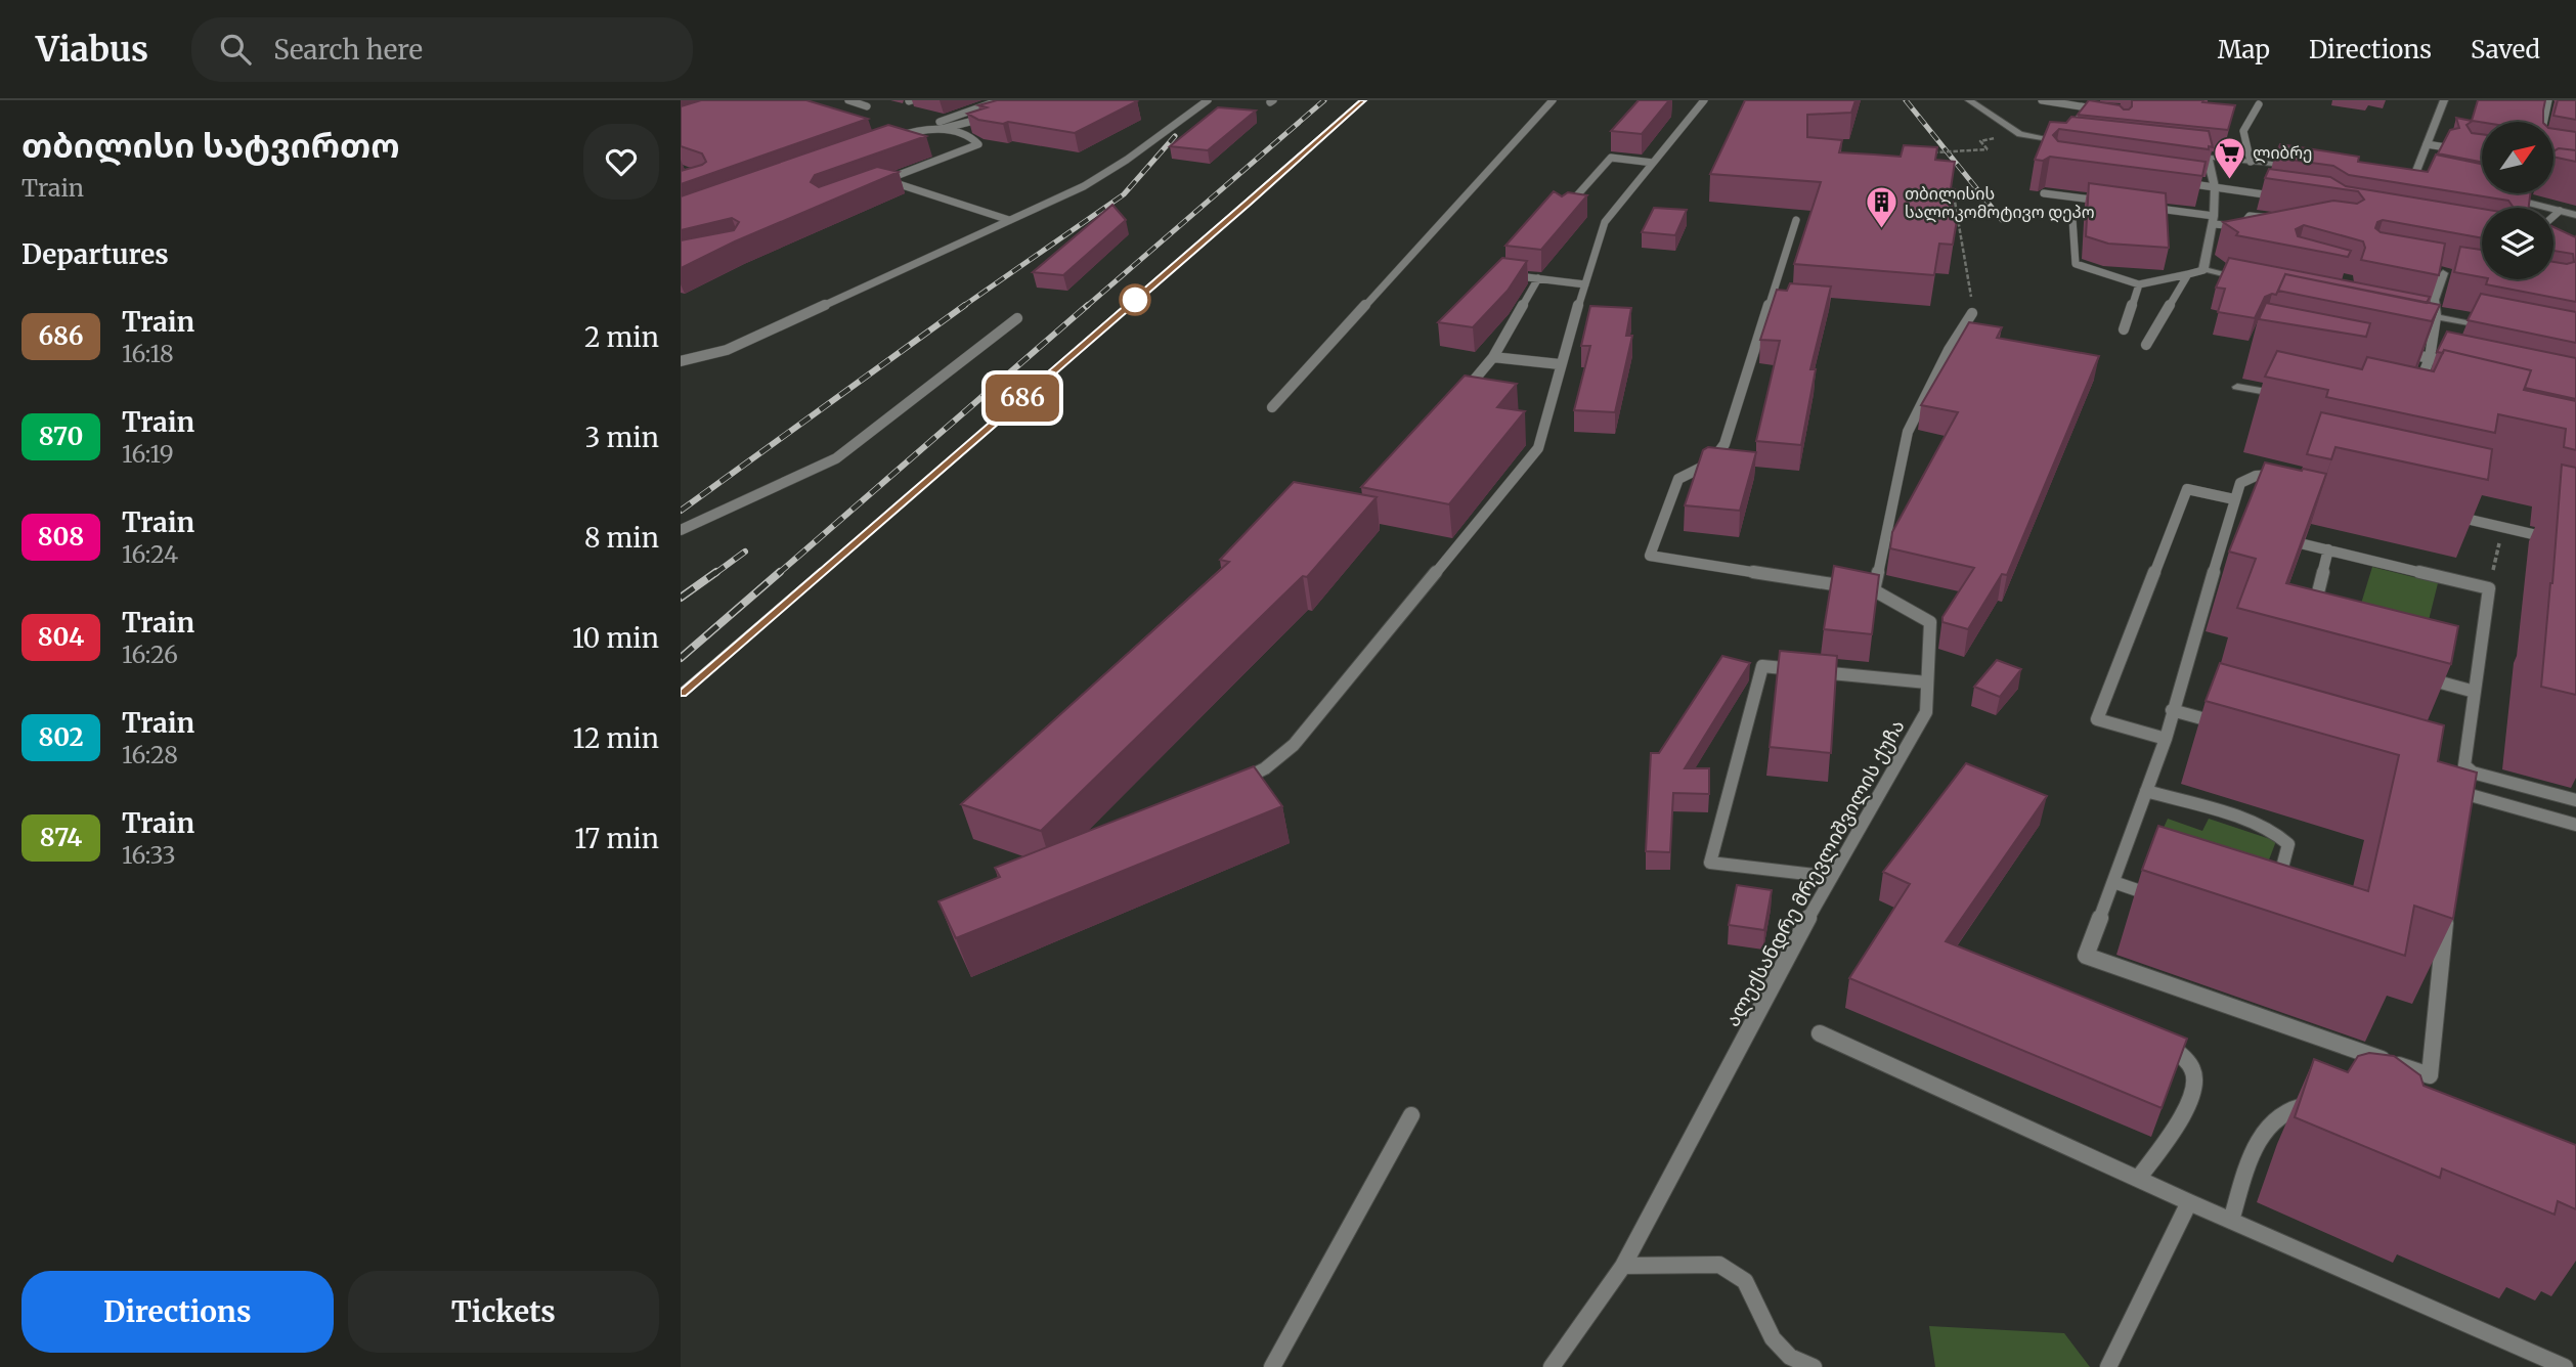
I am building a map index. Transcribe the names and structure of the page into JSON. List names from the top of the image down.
{
  "streets": {
    "lane": ["ალექსანდრე მრევლიშვილის ქუჩა"]
  },
  "places": {
    "supermarket": ["ლიბრე"],
    "building": ["თბილისის სალოკომოტივო დეპო"]
  },
  "north": "top right",
  "page": {
    "header": "Viabus",
    "search": "Search here",
    "nav": ["Map", "Directions", "Saved"],
    "heading": [
      ["თბილისი სატვირთო", "Train"],
      "Departures"
    ],
    "on_map": "686",
    "list": [
      {
        "mark": "686",
        "name": "Train",
        "note": "16:18",
        "value": "2 min"
      },
      {
        "mark": "870",
        "name": "Train",
        "note": "16:19",
        "value": "3 min"
      },
      {
        "mark": "808",
        "name": "Train",
        "note": "16:24",
        "value": "8 min"
      },
      {
        "mark": "804",
        "name": "Train",
        "note": "16:26",
        "value": "10 min"
      },
      {
        "mark": "802",
        "name": "Train",
        "note": "16:28",
        "value": "12 min"
      },
      {
        "mark": "874",
        "name": "Train",
        "note": "16:33",
        "value": "17 min"
      }
    ],
    "buttons": ["Directions", "Tickets"]
  }
}
